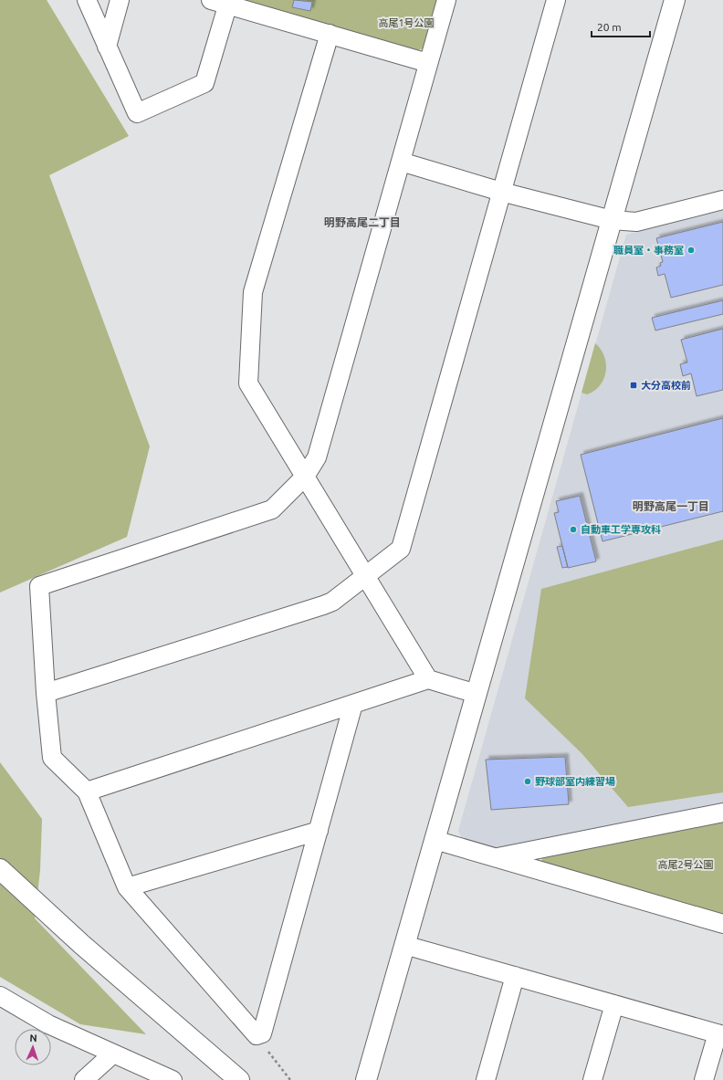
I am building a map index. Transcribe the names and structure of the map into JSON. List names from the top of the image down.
{
  "districts": ["明野高尾二丁目", "明野高尾一丁目"],
  "parks": ["高尾1号公園", "高尾2号公園"],
  "places": {
    "other": ["職員室・事務室", "自動車工学専攻科", "野球部室内練習場"],
    "transit": ["大分高校前"]
  },
  "scale_bar": "20 m",
  "north": "top"
}
